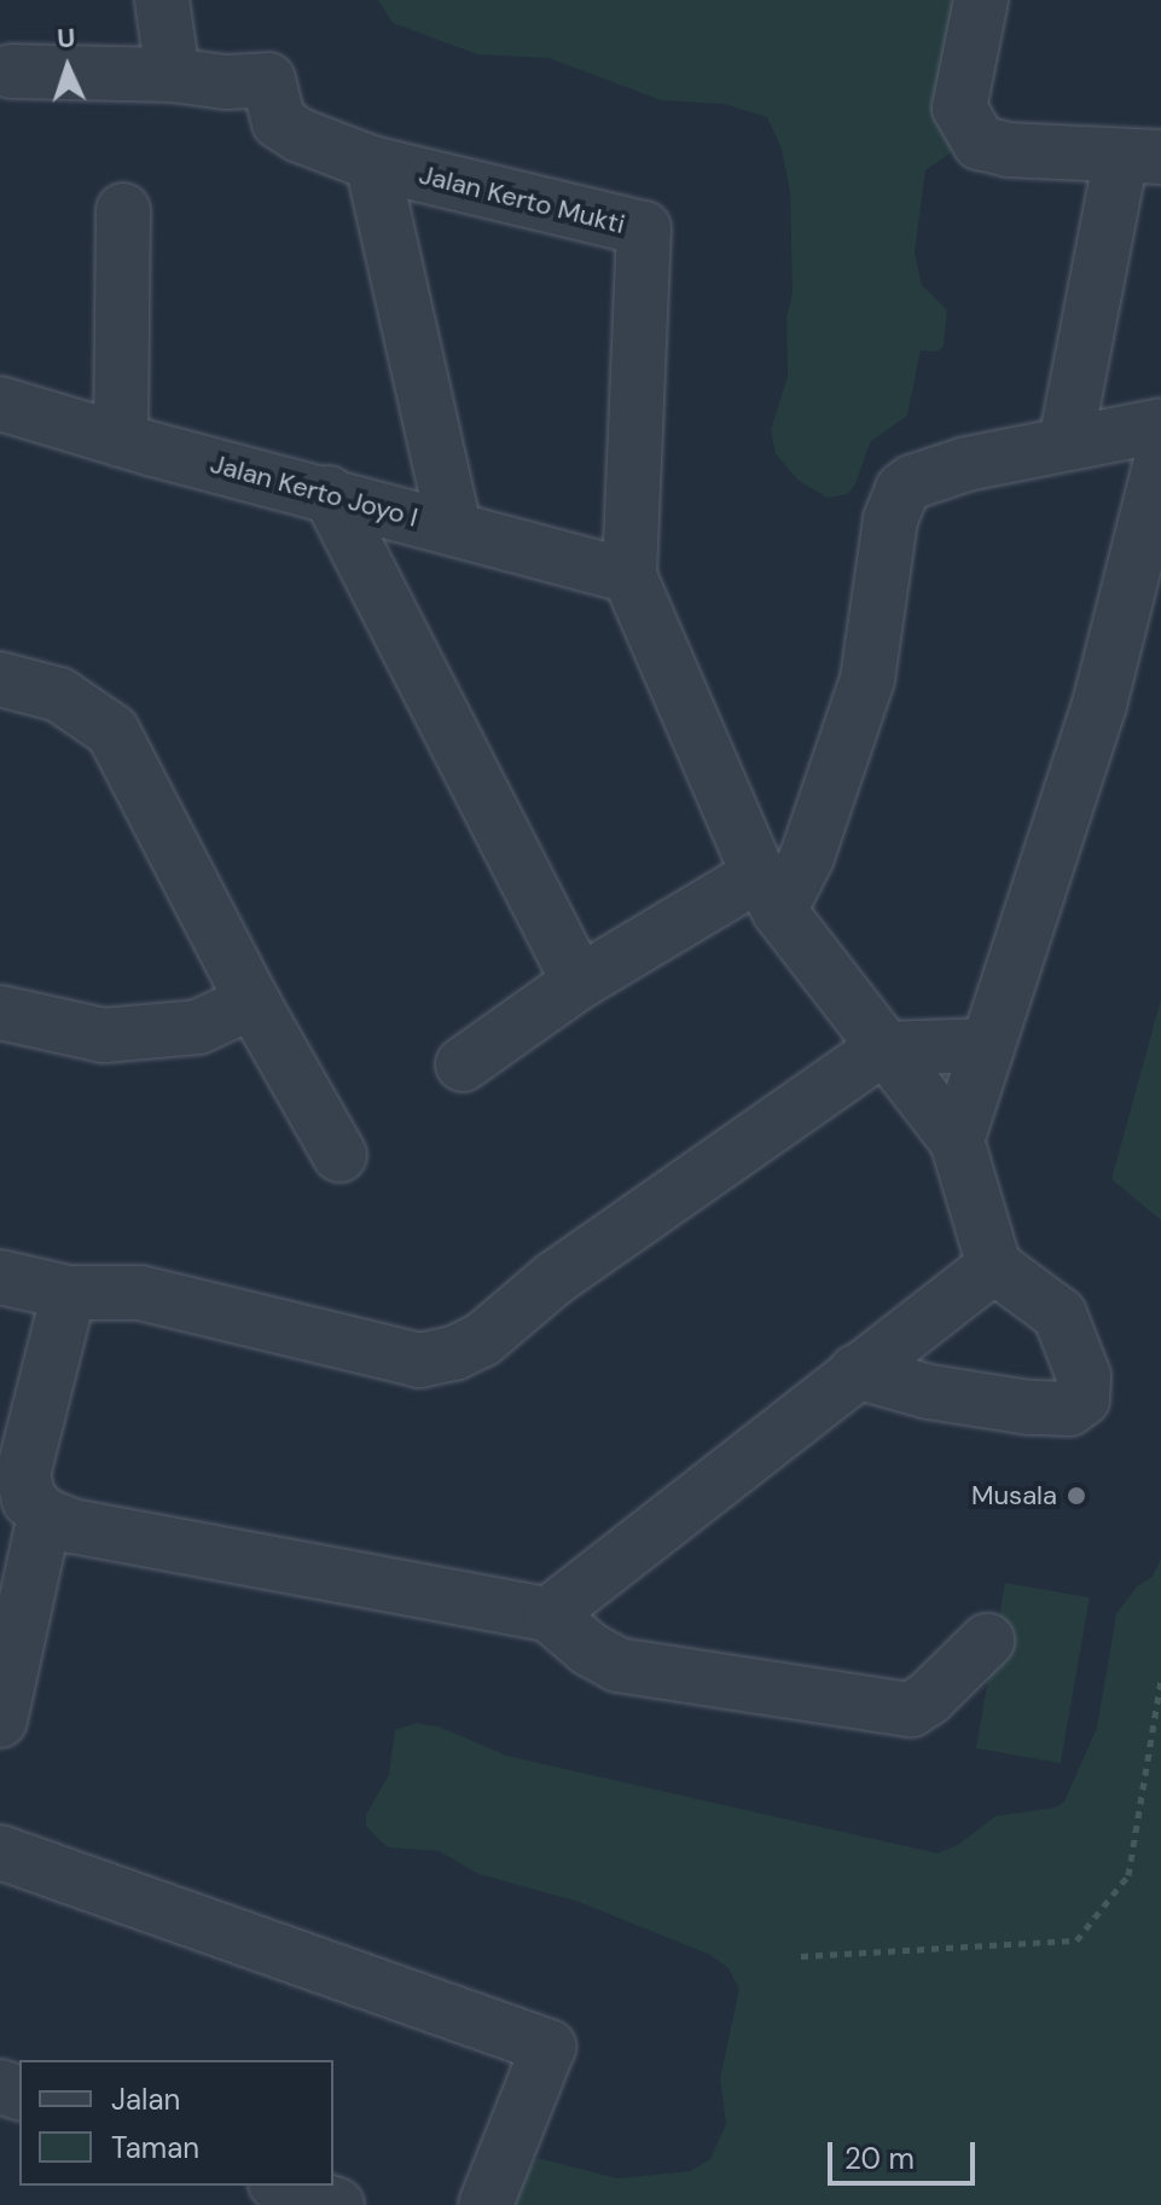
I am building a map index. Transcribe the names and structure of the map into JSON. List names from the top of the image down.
{
  "streets": {
    "street": ["Jalan Kerto Mukti", "Jalan Kerto Joyo I"]
  },
  "crossings": [
    ["Jalan Kerto Mukti", "Jalan Kerto Joyo I"]
  ],
  "places": ["Musala"],
  "legend": ["Jalan", "Taman"],
  "scale_bar": "20 m",
  "north": "top"
}
